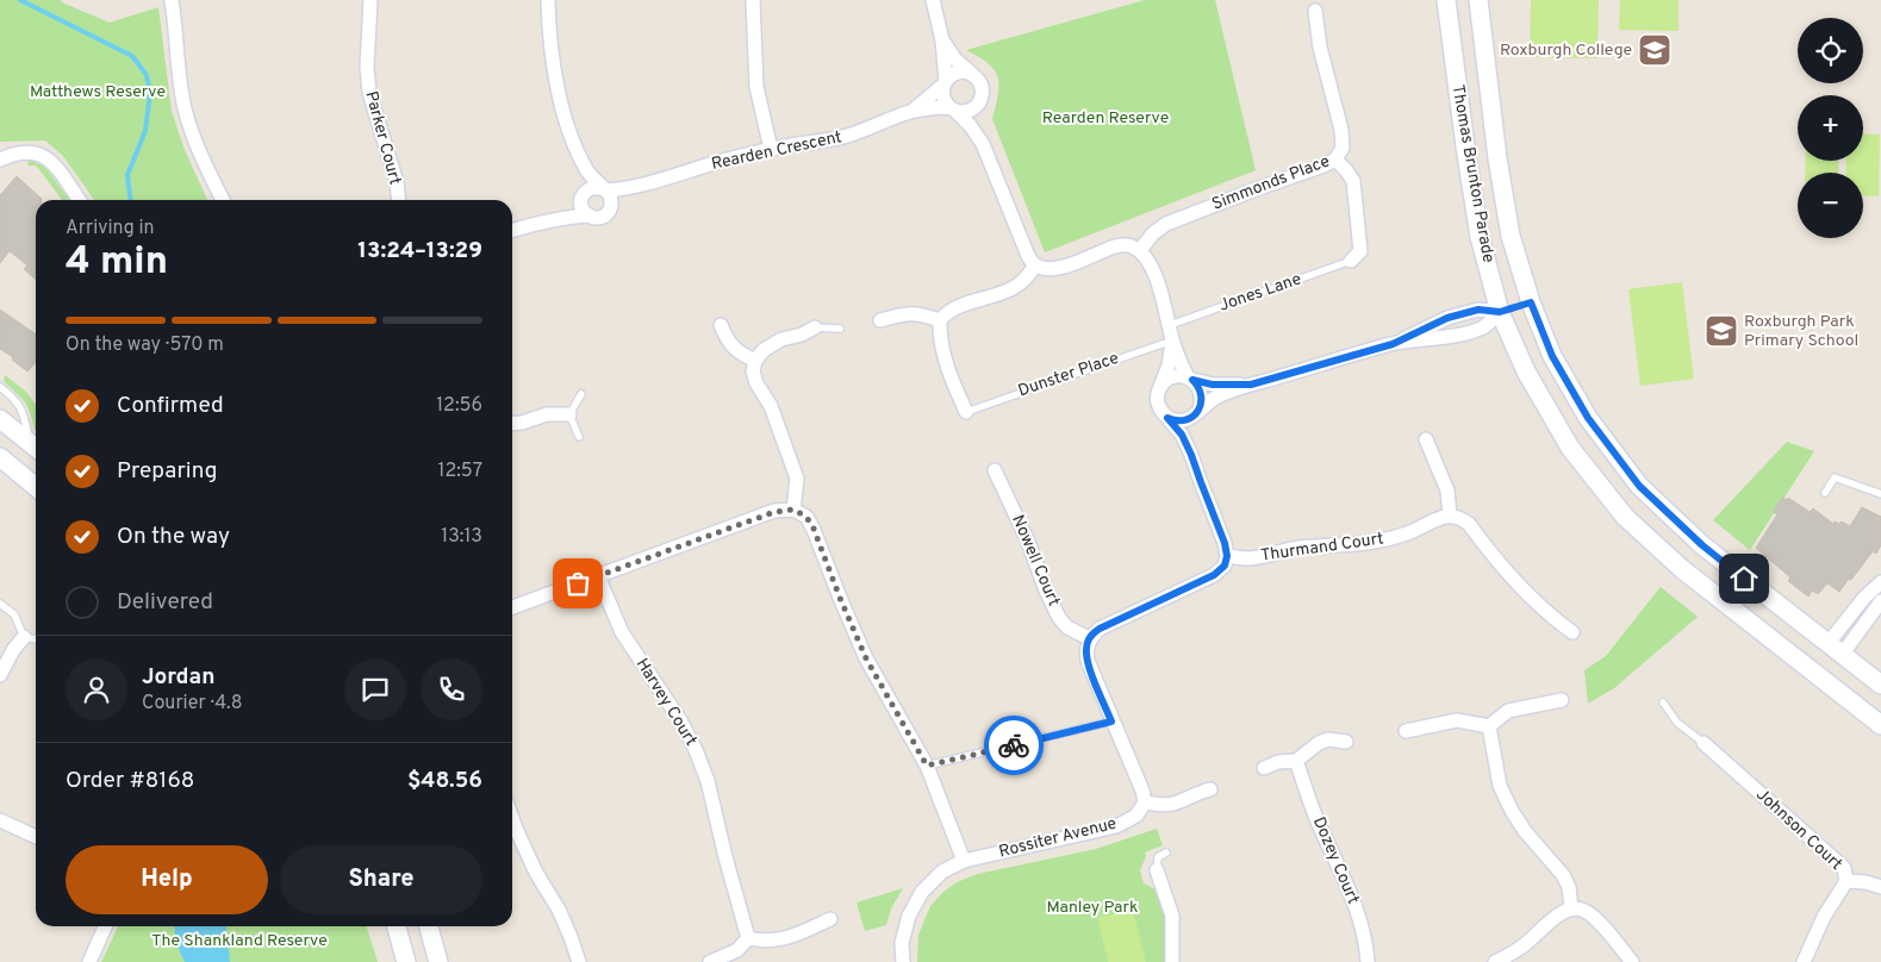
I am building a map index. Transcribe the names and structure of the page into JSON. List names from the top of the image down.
{
  "streets": {
    "street": [
      "Parker Court",
      "Rearden Crescent",
      "Thomas Brunton Parade",
      "Simmonds Place",
      "Thurmand Court",
      "Nowell Court",
      "Harvey Court",
      "Johnson Court",
      "Rossiter Avenue",
      "Dozey Court"
    ],
    "lane": ["Jones Lane", "Dunster Place"]
  },
  "parks": [
    "Matthews Reserve",
    "Rearden Reserve",
    "Manley Park",
    "The Shankland Reserve"
  ],
  "places": {
    "school or university": ["Roxburgh College", "Roxburgh Park Primary School"]
  },
  "page": {
    "map_buttons": ["+", "−"],
    "heading": ["4 min", "Arriving in", "13:24–13:29"],
    "panel": [
      "Jordan",
      "Courier · 4.8",
      "Order #8168",
      "$48.56"
    ],
    "bar": "On the way · 570 m",
    "list": [
      ["Confirmed", "12:56"],
      ["Preparing", "12:57"],
      ["On the way", "13:13"],
      "Delivered"
    ],
    "buttons": ["Help", "Share"]
  }
}
